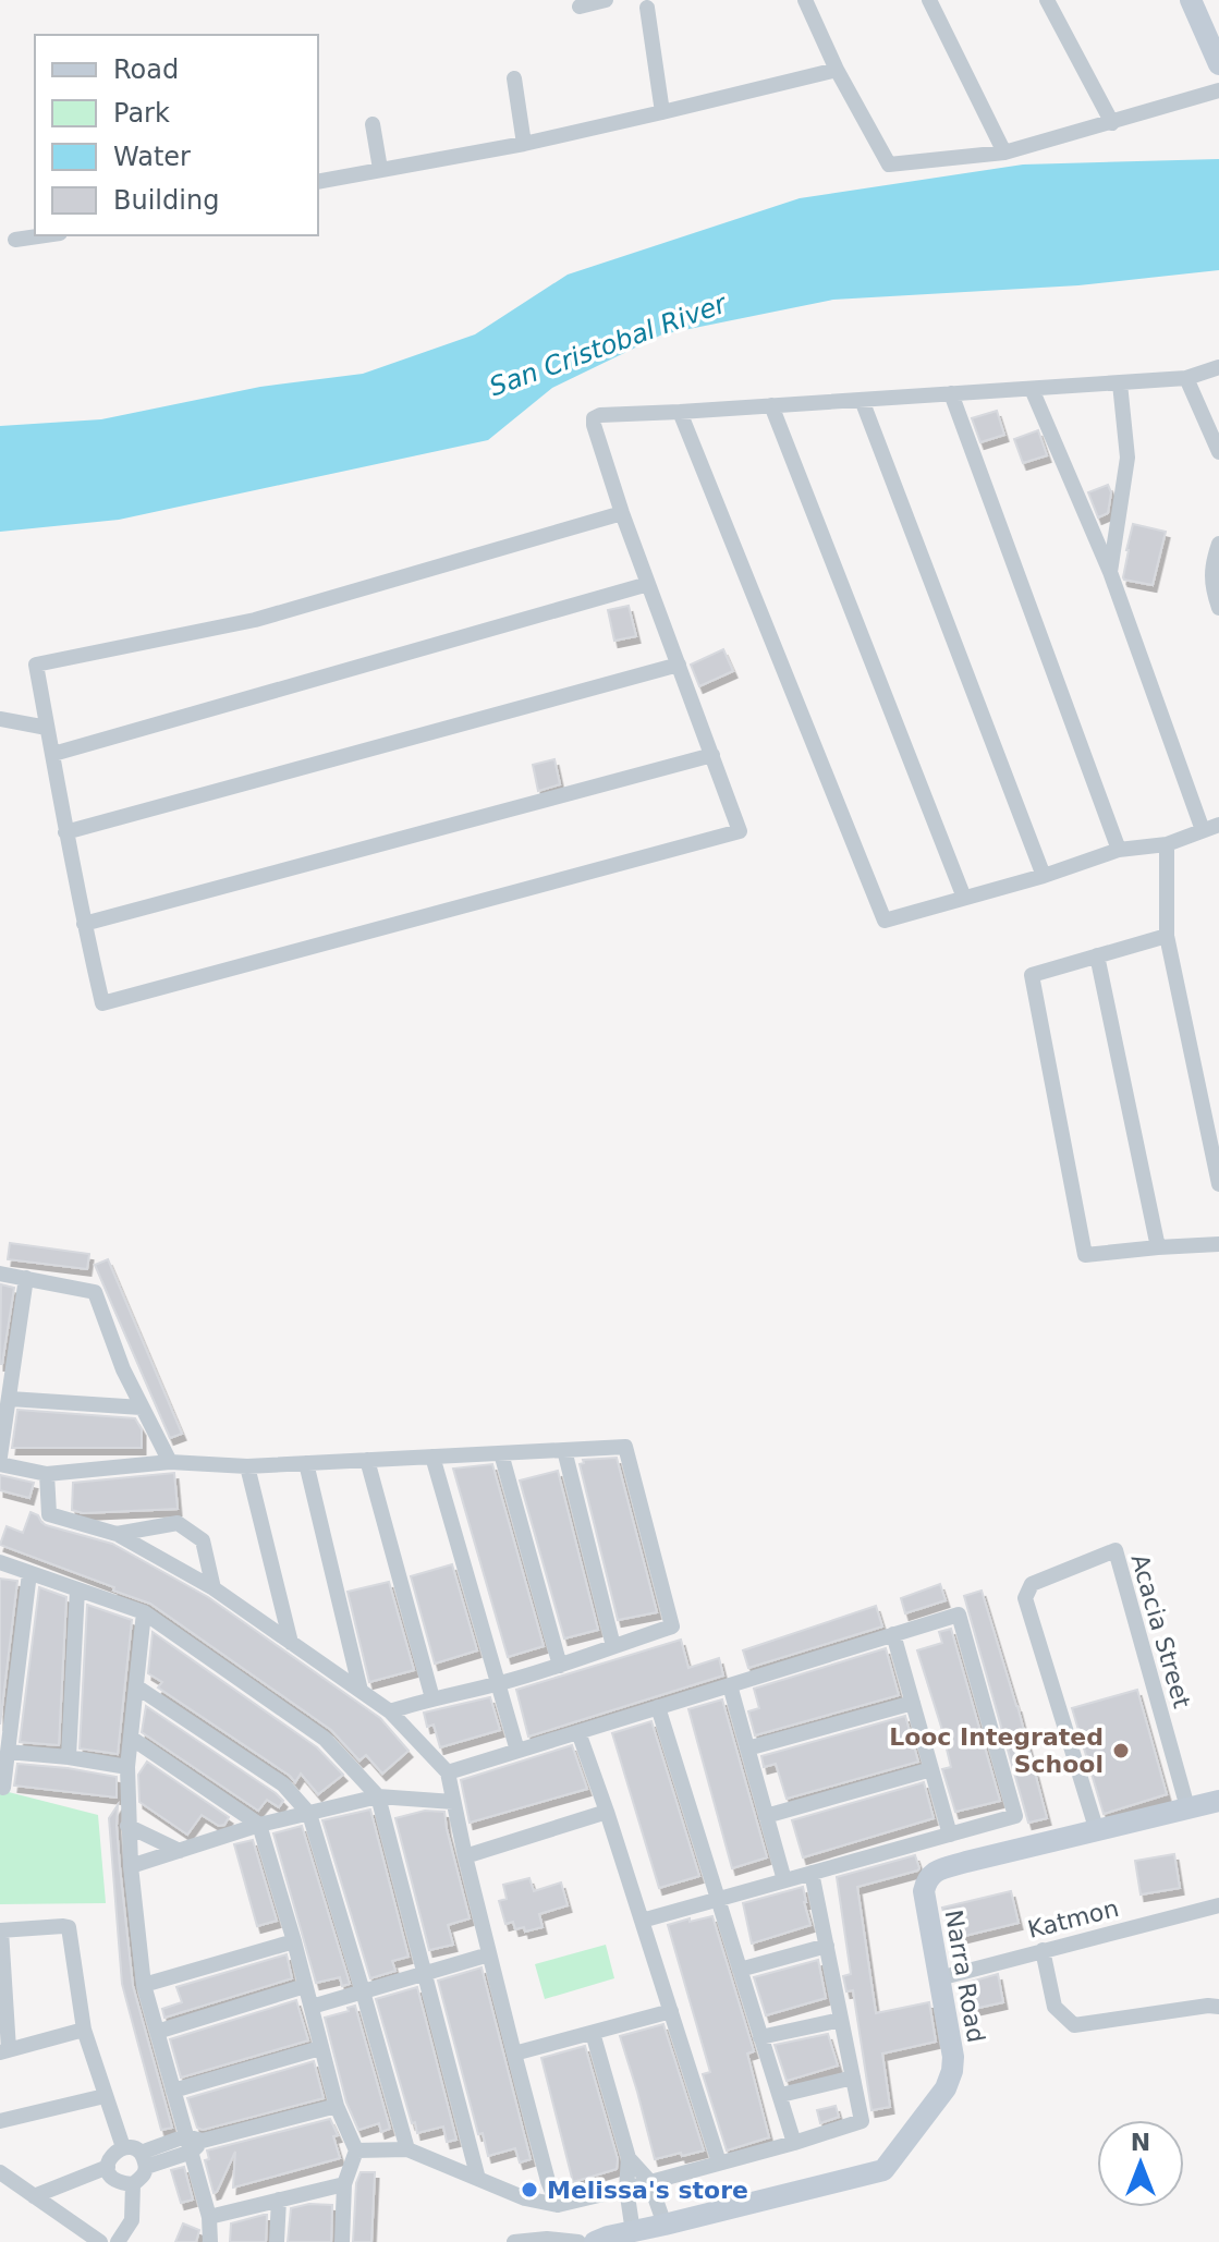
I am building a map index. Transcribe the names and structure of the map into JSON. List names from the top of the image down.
{
  "streets": {
    "main road": ["Narra Road"],
    "street": ["Acacia Street", "Katmon"]
  },
  "crossings": [
    ["Acacia Street", "Narra Road"],
    ["Katmon", "Narra Road"]
  ],
  "water": ["San Cristobal River"],
  "places": ["Looc Integrated School", "Melissa's store"],
  "legend": [
    "Road",
    "Park",
    "Water",
    "Building"
  ],
  "north": "top"
}
